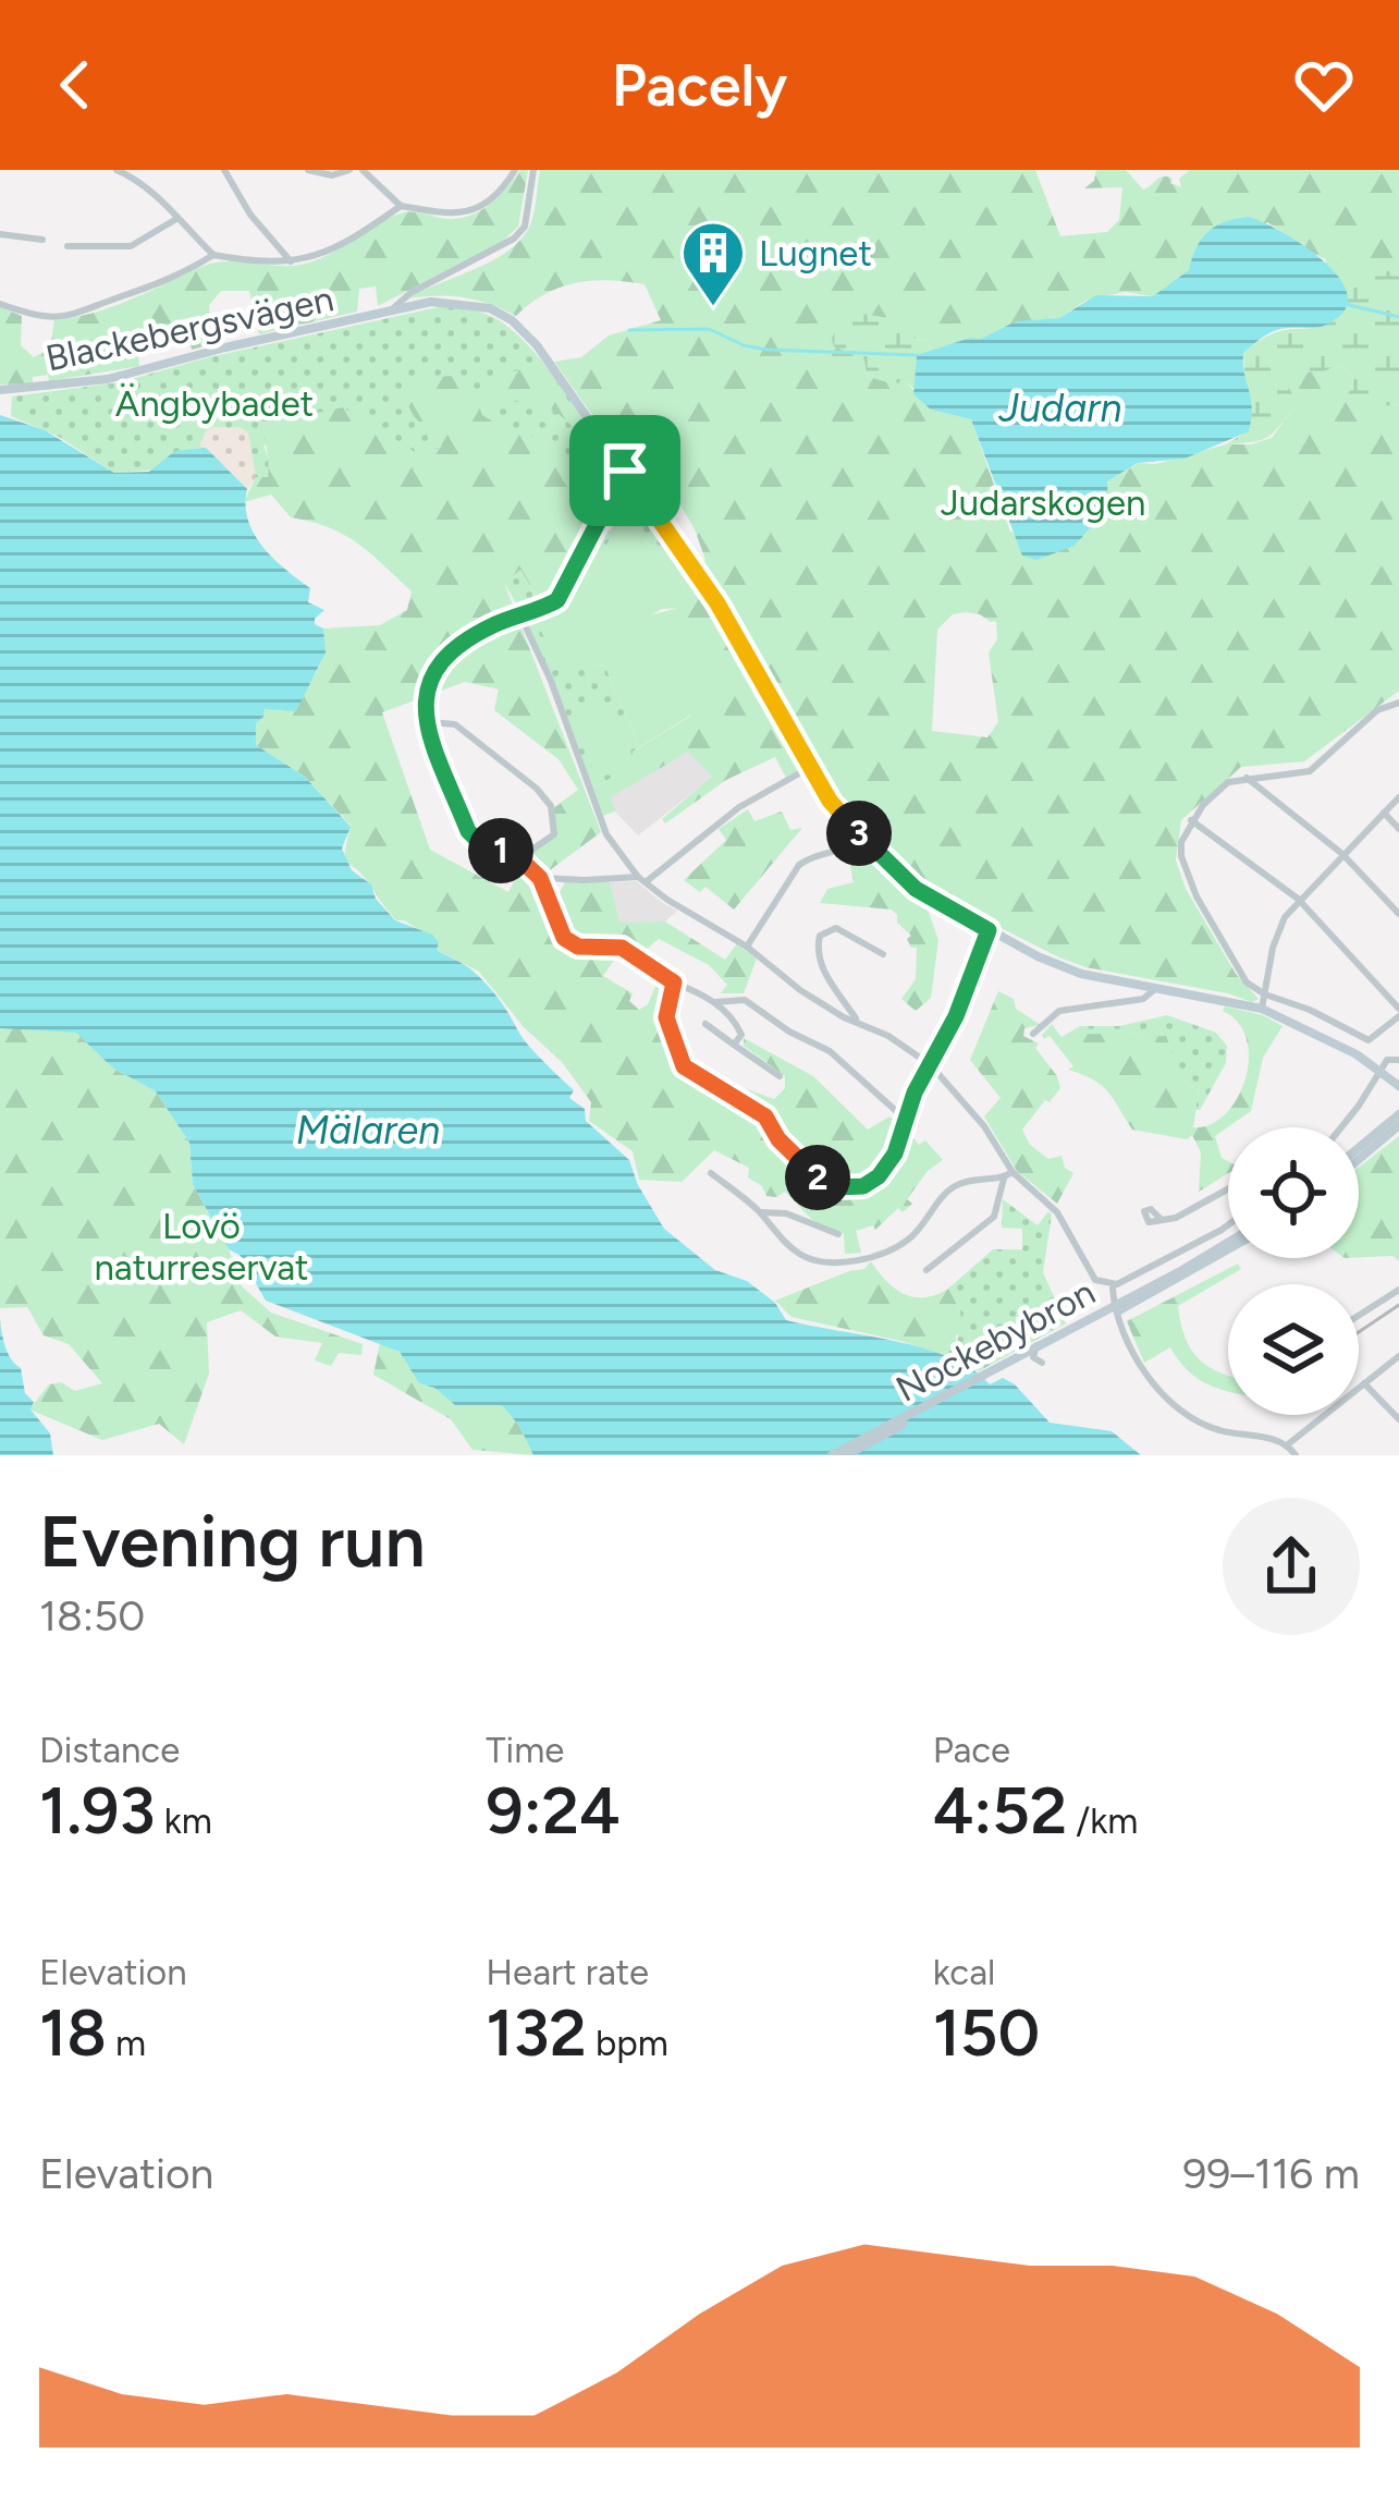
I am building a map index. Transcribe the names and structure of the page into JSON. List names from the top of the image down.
{
  "streets": {
    "street": ["Blackebergsvägen", "Nockebybron"]
  },
  "water": ["Judarn", "Mälaren"],
  "parks": ["Ängbybadet", "Judarskogen", "Lovö naturreservat"],
  "places": {
    "building": ["Lugnet"]
  },
  "page": {
    "header": "Pacely",
    "pins": ["3", "1", "2"],
    "heading": ["Evening run", "18:50"],
    "stats": [
      ["Distance", "1.93 km"],
      ["Time", "9:24"],
      ["Pace", "4:52 /km"],
      ["Elevation", "18 m"],
      ["Heart rate", "132 bpm"],
      ["kcal", "150"]
    ],
    "chart": ["Elevation", "99–116 m"]
  }
}
